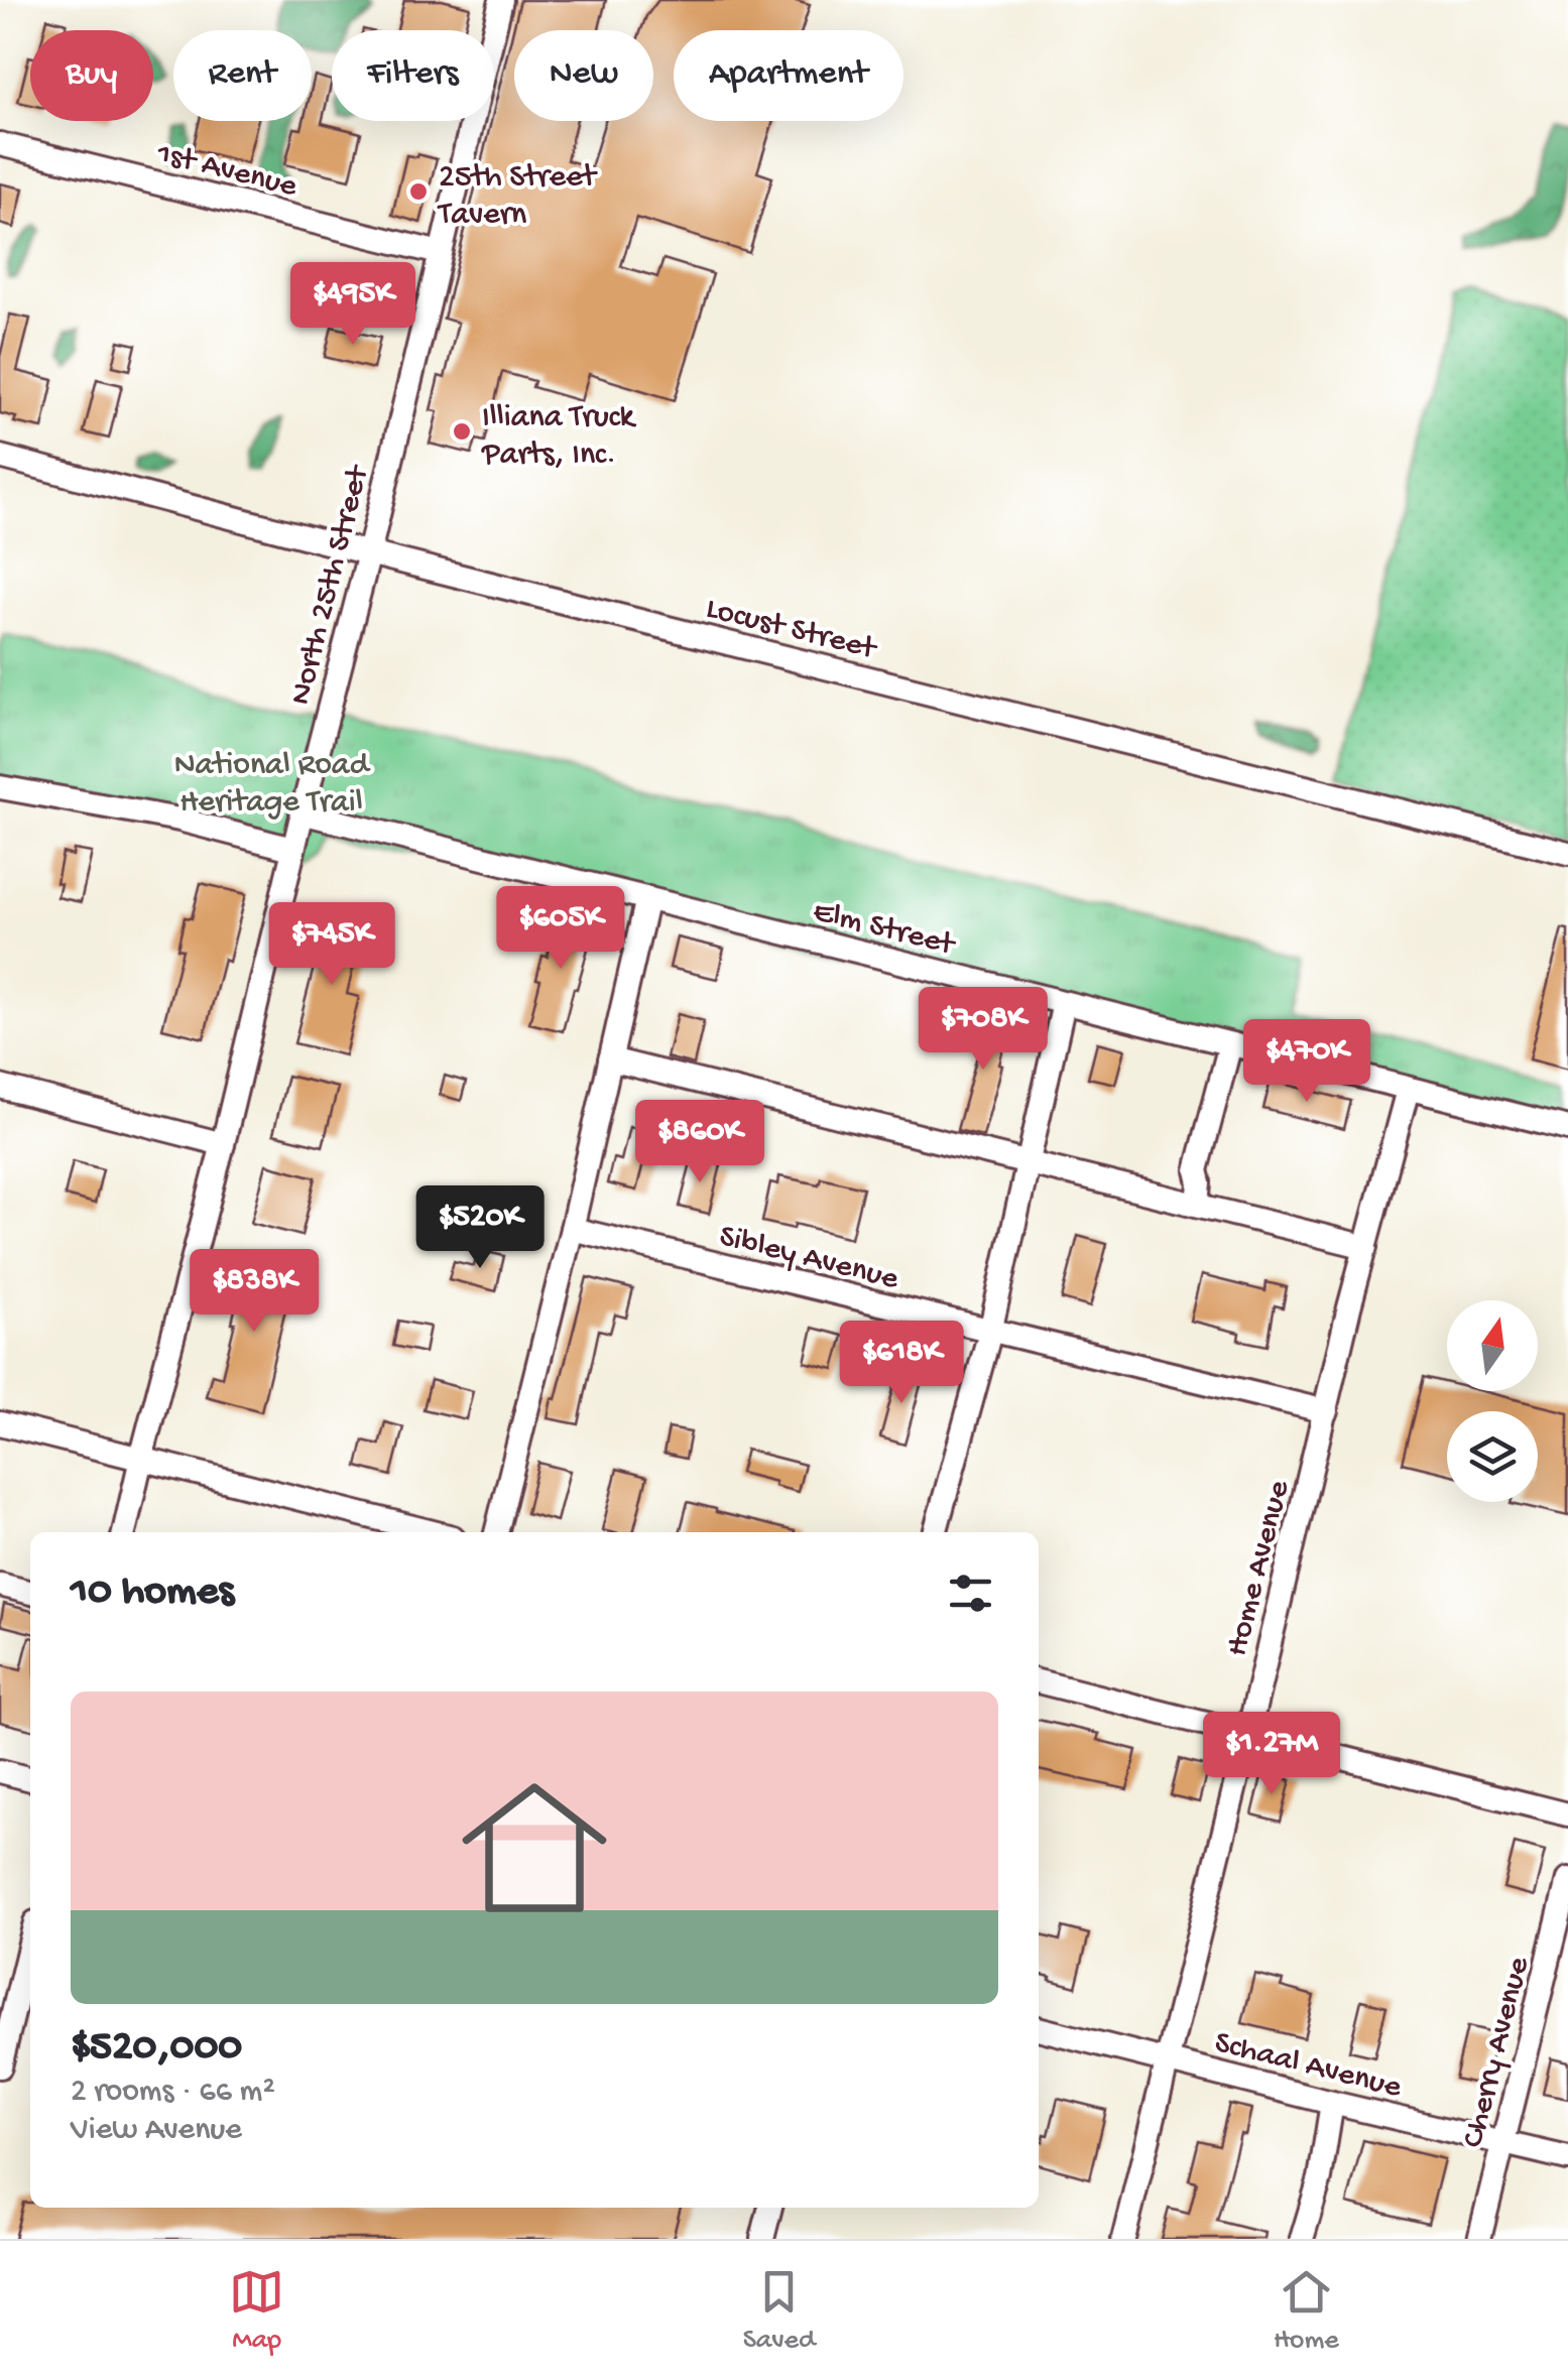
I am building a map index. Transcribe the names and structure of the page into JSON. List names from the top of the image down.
{
  "streets": {
    "street": [
      "1st Avenue",
      "North 25th Street",
      "Locust Street",
      "Elm Street",
      "Sibley Avenue",
      "Home Avenue",
      "Cherry Avenue",
      "Schaal Avenue"
    ]
  },
  "crossings": [
    ["1st Avenue", "North 25th Street"],
    ["North 25th Street", "Locust Street"],
    ["North 25th Street", "Elm Street"],
    ["Elm Street", "Home Avenue"],
    ["Sibley Avenue", "Home Avenue"],
    ["Home Avenue", "Schaal Avenue"],
    ["Cherry Avenue", "Schaal Avenue"]
  ],
  "parks": ["National Road Heritage Trail"],
  "places": ["25th Street Tavern", "Illiana Truck Parts, Inc."],
  "north": "top",
  "page": {
    "chip": [
      "Buy",
      "Rent",
      "Filters",
      "New",
      "Apartment"
    ],
    "price": [
      "$495K",
      "$605K",
      "$745K",
      "$708K",
      "$470K",
      "$860K",
      "$520K",
      "$838K",
      "$618K",
      "$1.27M"
    ],
    "heading": "10 homes",
    "list": [
      {
        "name": "$520,000",
        "note": "2 rooms · 66 m² · View Avenue"
      }
    ],
    "tabs": ["Map", "Saved", "Home"]
  }
}
